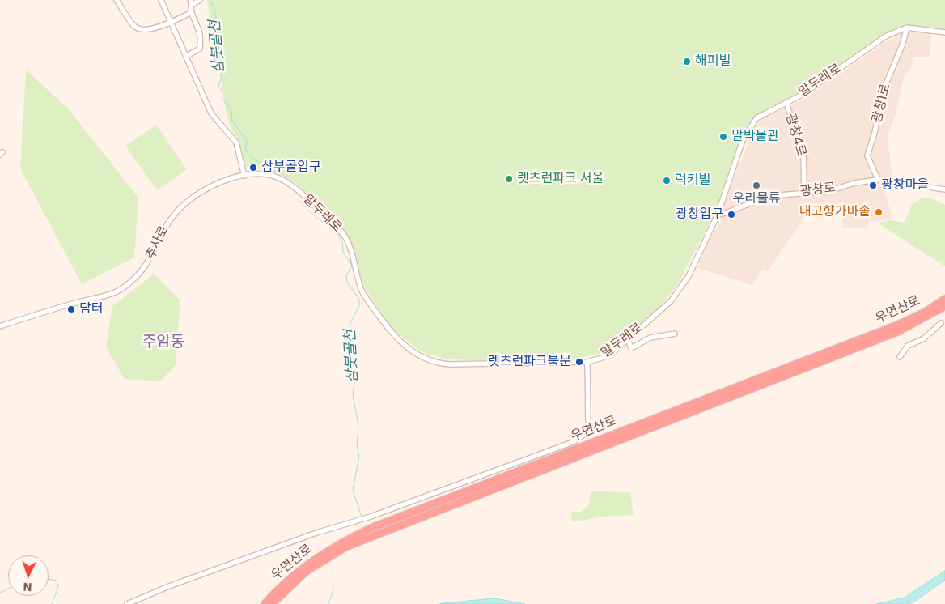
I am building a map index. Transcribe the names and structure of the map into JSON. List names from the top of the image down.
{
  "streets": {
    "highway": ["우면산로"],
    "street": [
      "말두레로",
      "광창1로",
      "광창4로",
      "광창로",
      "추사로"
    ]
  },
  "crossings": [
    ["말두레로", "광창1로"],
    ["말두레로", "광창4로"],
    ["말두레로", "광창로"],
    ["말두레로", "추사로"],
    ["광창1로", "광창로"],
    ["광창4로", "광창로"]
  ],
  "districts": ["주암동"],
  "water": ["삼붓골천"],
  "places": [
    "해피빌",
    "말박물관",
    "삼부골입구",
    "렛츠런파크 서울",
    "럭키빌",
    "우리물류",
    "광창마을",
    "내고향가마솥",
    "광창입구",
    "담터",
    "렛츠런파크북문"
  ],
  "north": "bottom"
}
